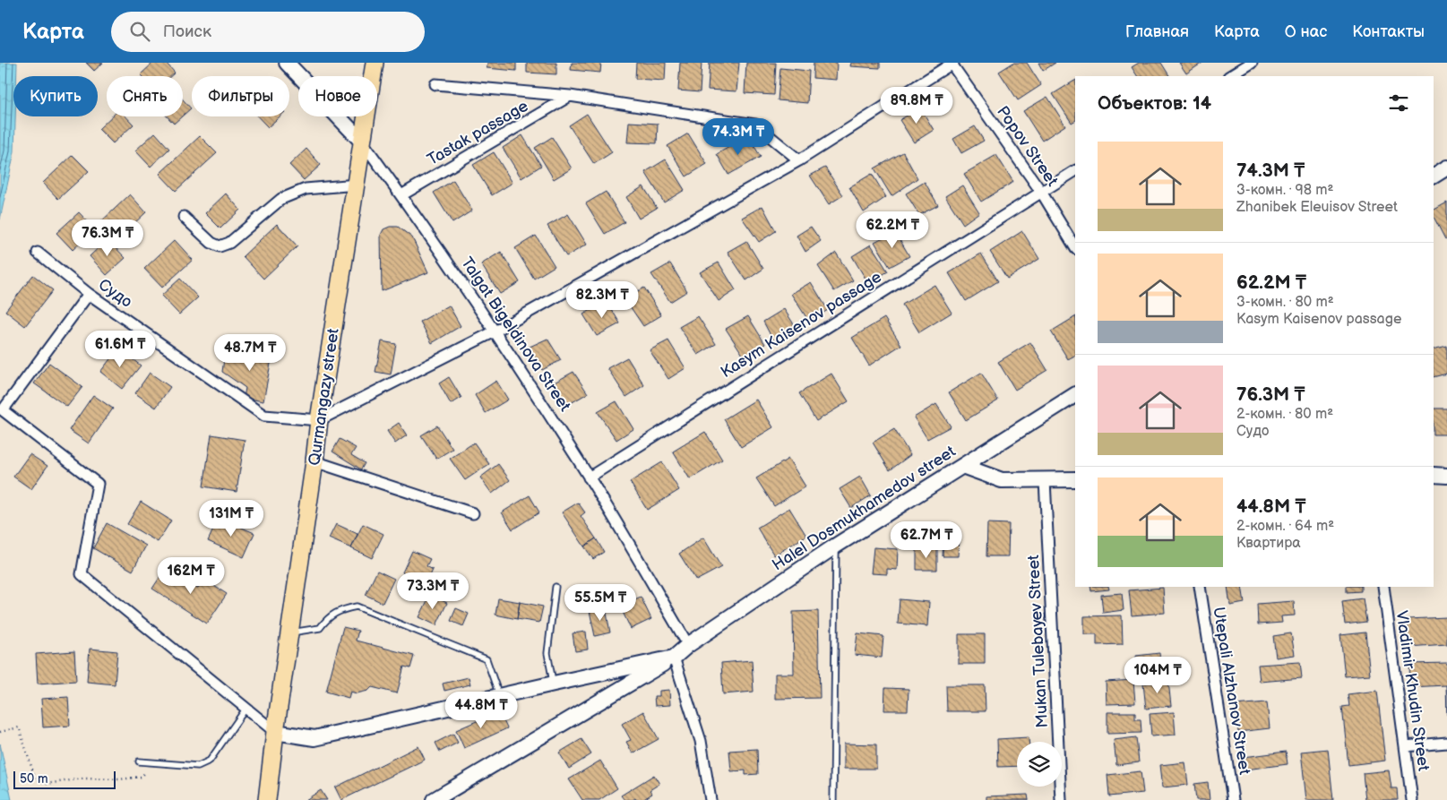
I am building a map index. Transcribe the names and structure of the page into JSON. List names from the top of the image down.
{
  "streets": {
    "main road": ["Qurmangazy street"],
    "street": [
      "Tastak passage",
      "Popov Street",
      "Судо",
      "Kasym Kaisenov passage",
      "Talgat Bigeldinova Street",
      "Halel Dosmukhamedov street",
      "Mukan Tulebayev Street",
      "Utepali Alzhanov Street",
      "Vladimir Khudin Street"
    ]
  },
  "crossings": [
    ["Tastak passage", "Talgat Bigeldinova Street"],
    ["Popov Street", "Kasym Kaisenov passage"],
    ["Судо", "Qurmangazy street"],
    ["Kasym Kaisenov passage", "Talgat Bigeldinova Street"],
    ["Talgat Bigeldinova Street", "Qurmangazy street"],
    ["Talgat Bigeldinova Street", "Halel Dosmukhamedov street"],
    ["Qurmangazy street", "Halel Dosmukhamedov street"]
  ],
  "scale_bar": "50 m",
  "page": {
    "header": "Карта",
    "search": "Поиск",
    "nav": [
      "Главная",
      "Карта",
      "О нас",
      "Контакты"
    ],
    "chip": [
      "Купить",
      "Снять",
      "Фильтры",
      "Новое"
    ],
    "heading": "Объектов: 14",
    "price": [
      "89.8M ₸",
      "74.3M ₸",
      "62.2M ₸",
      "76.3M ₸",
      "82.3M ₸",
      "61.6M ₸",
      "48.7M ₸",
      "131M ₸",
      "62.7M ₸",
      "162M ₸",
      "73.3M ₸",
      "55.5M ₸",
      "104M ₸",
      "44.8M ₸"
    ],
    "list": [
      {
        "name": "74.3M ₸",
        "note": "3-комн. · 98 m² · Zhanibek Eleuisov Street"
      },
      {
        "name": "62.2M ₸",
        "note": "3-комн. · 80 m² · Kasym Kaisenov passage"
      },
      {
        "name": "76.3M ₸",
        "note": "2-комн. · 80 m² · Судо"
      },
      {
        "name": "44.8M ₸",
        "note": "2-комн. · 64 m² · Квартира"
      }
    ],
    "scale": "50 m"
  }
}
